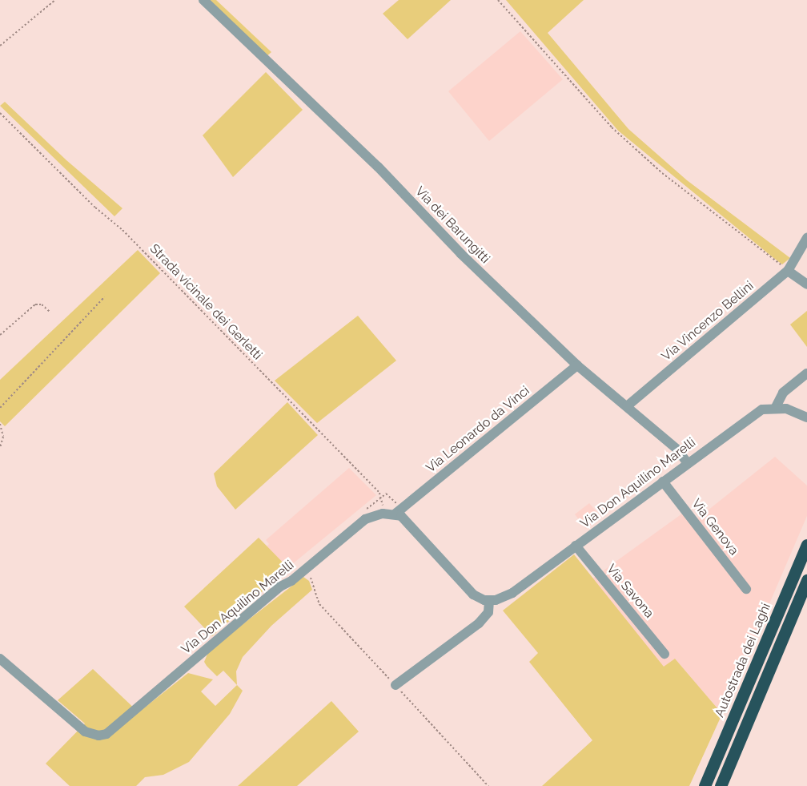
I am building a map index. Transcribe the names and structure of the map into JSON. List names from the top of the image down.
{
  "streets": {
    "highway": ["Autostrada dei Laghi"],
    "street": [
      "Via dei Barungitti",
      "Via Vincenzo Bellini",
      "Via Leonardo da Vinci",
      "Via Don Aquilino Marelli",
      "Via Genova",
      "Via Savona"
    ],
    "path": ["Strada vicinale dei Gerletti"]
  },
  "crossings": [
    ["Via dei Barungitti", "Via Vincenzo Bellini"],
    ["Via dei Barungitti", "Via Leonardo da Vinci"],
    ["Via dei Barungitti", "Via Don Aquilino Marelli"],
    ["Via Leonardo da Vinci", "Via Don Aquilino Marelli"],
    ["Via Don Aquilino Marelli", "Via Genova"],
    ["Via Don Aquilino Marelli", "Via Savona"]
  ]
}
